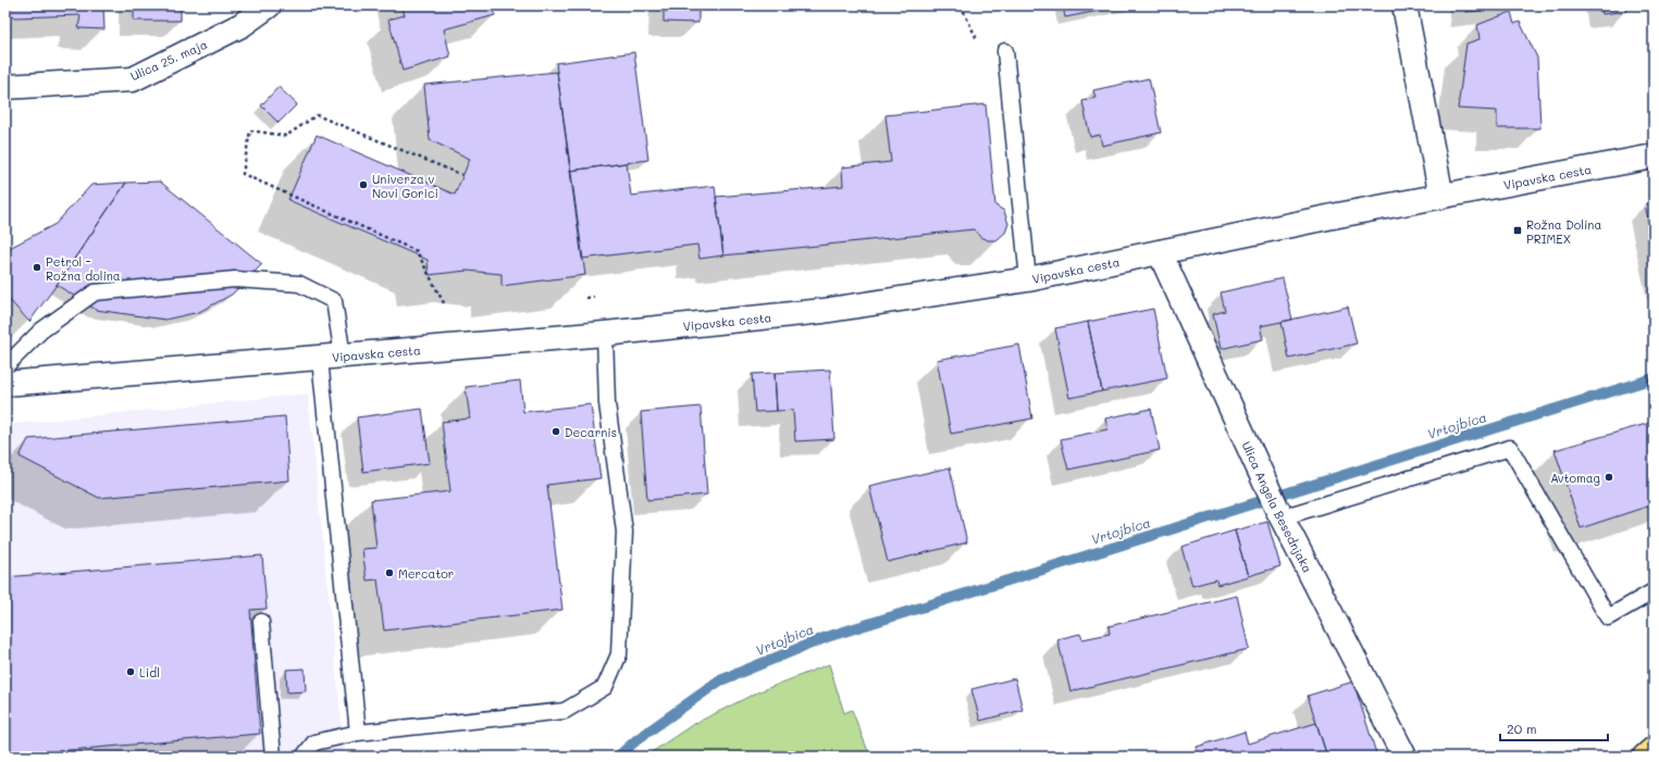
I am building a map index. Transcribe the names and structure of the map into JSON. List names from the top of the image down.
{
  "streets": {
    "main road": ["Ulica 25. maja", "Vipavska cesta", "Ulica Angela Besednjaka"]
  },
  "crossings": [
    ["Vipavska cesta", "Ulica Angela Besednjaka"]
  ],
  "water": ["Vrtojbica"],
  "places": {
    "other": [
      "Univerza v Novi Gorici",
      "Petrol - Rožna dolina",
      "Decarnis",
      "Avtomag",
      "Mercator",
      "Lidl"
    ],
    "transit": ["Rožna Dolina PRIMEX"]
  },
  "scale_bar": "20 m"
}
